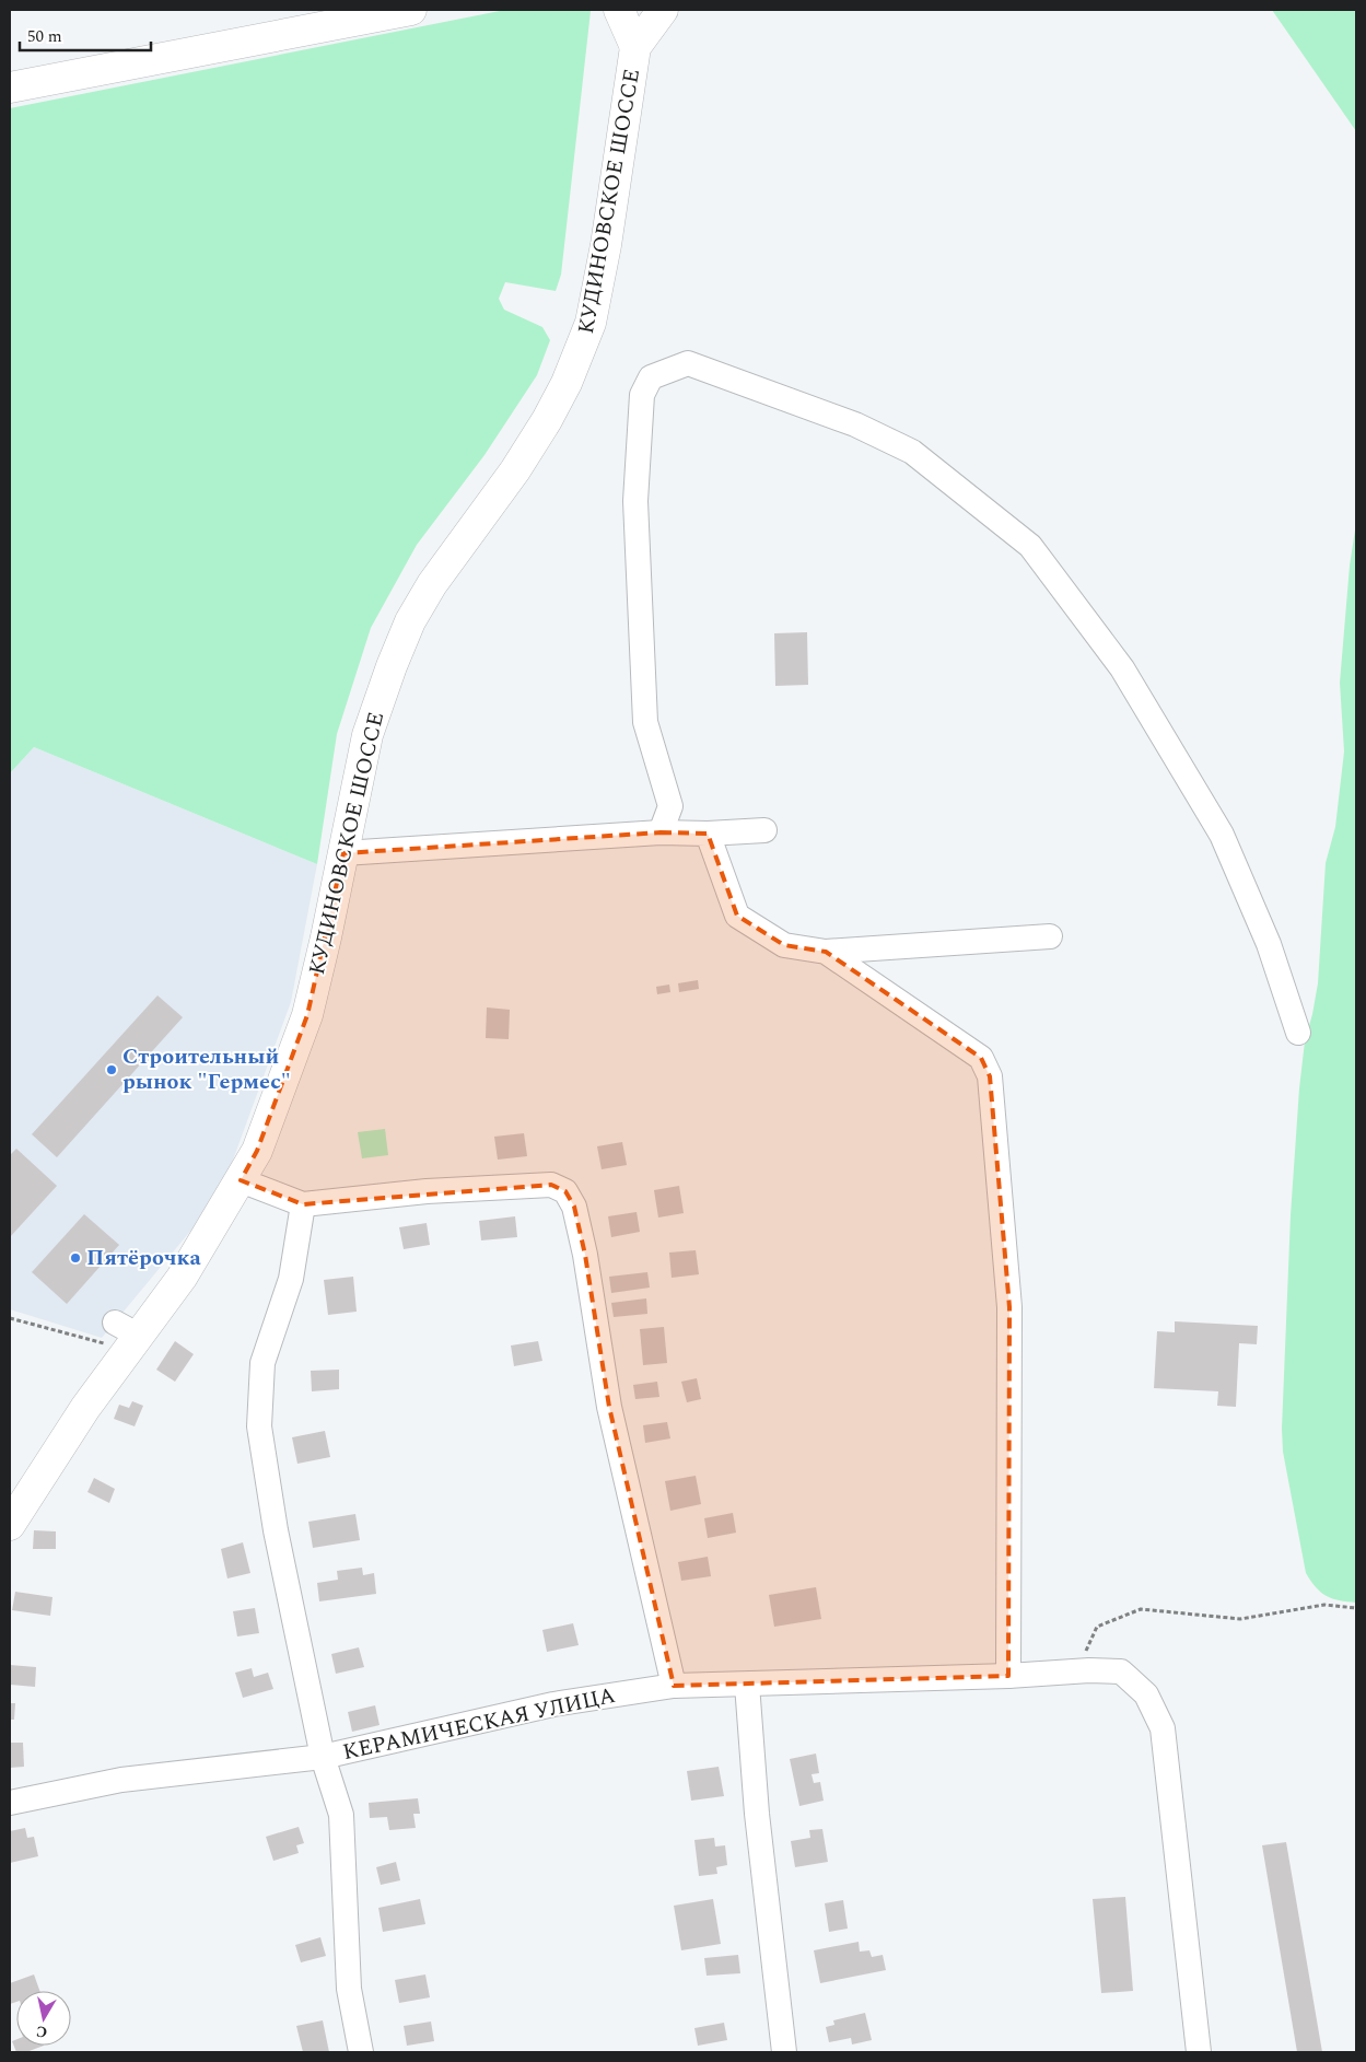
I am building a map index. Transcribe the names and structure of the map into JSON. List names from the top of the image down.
{
  "streets": {
    "main road": ["КУДИНОВСКОЕ ШОССЕ"],
    "street": ["КЕРАМИЧЕСКАЯ УЛИЦА"]
  },
  "places": ["Строительный рынок \"Гермес\"", "Пятёрочка"],
  "scale_bar": "50 m",
  "north": "bottom"
}
